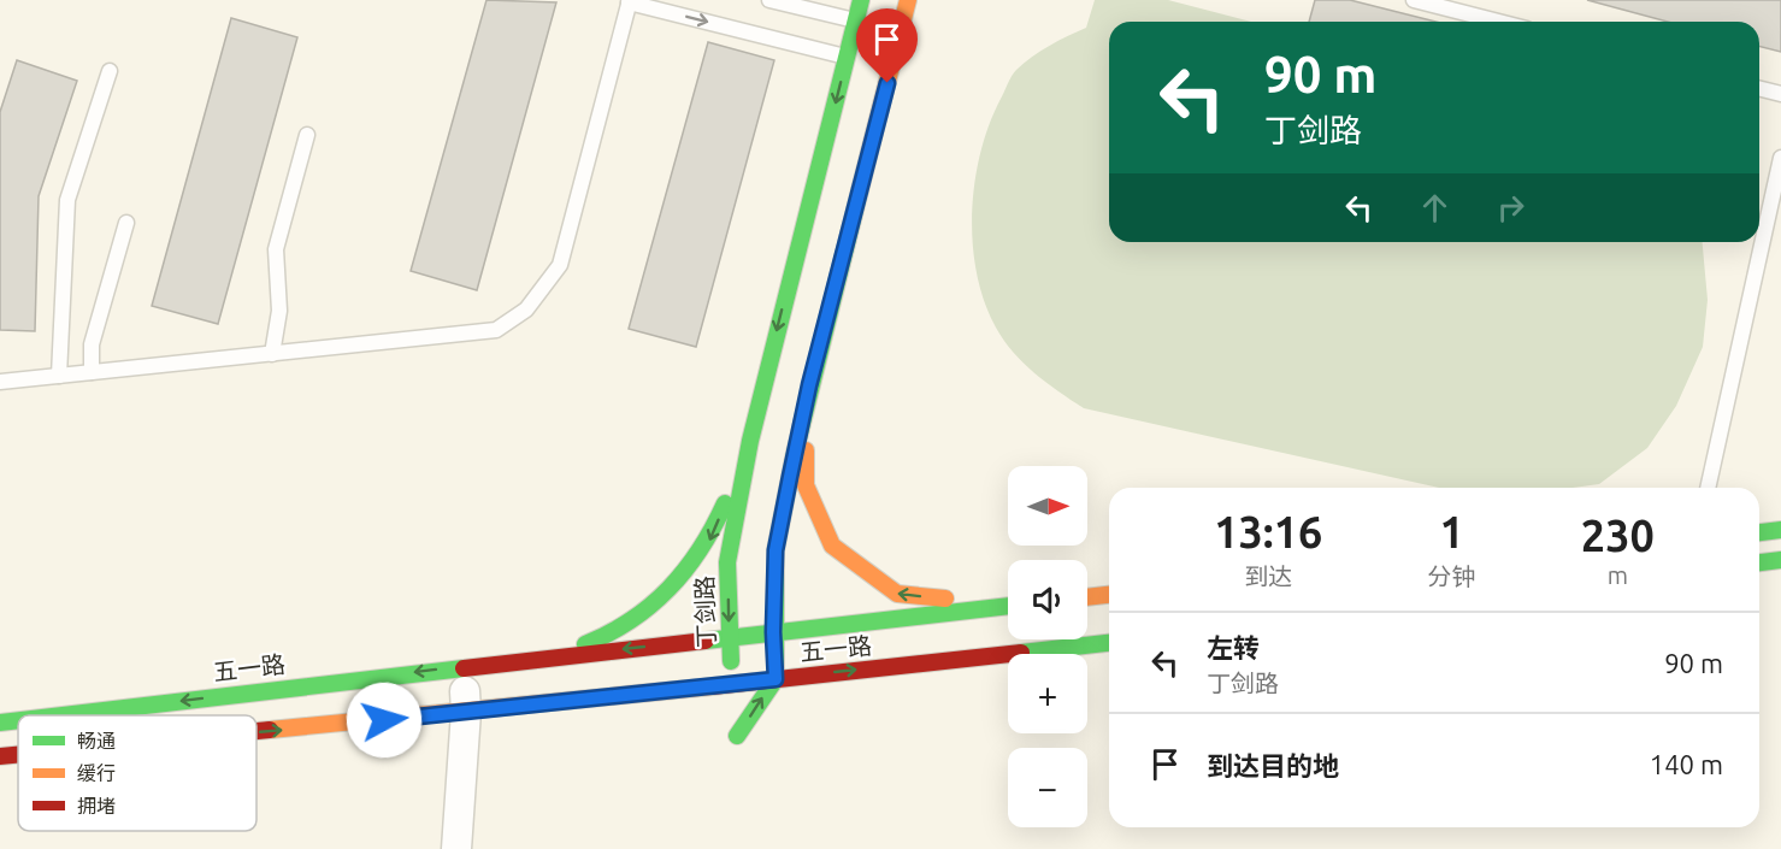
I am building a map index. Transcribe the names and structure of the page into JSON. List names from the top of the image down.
{
  "streets": {
    "main road": ["丁剑路", "五一路"]
  },
  "crossings": [
    ["丁剑路", "五一路"]
  ],
  "legend": ["畅通", "缓行", "拥堵"],
  "north": "right",
  "page": {
    "turn": ["90 m", "丁剑路"],
    "map_buttons": ["+", "−"],
    "eta": [
      "13:16",
      "到达",
      "1",
      "分钟",
      "230",
      "m"
    ],
    "list": [
      {
        "name": "左转",
        "note": "丁剑路",
        "value": "90 m"
      },
      {
        "name": "到达目的地",
        "value": "140 m"
      }
    ]
  }
}
